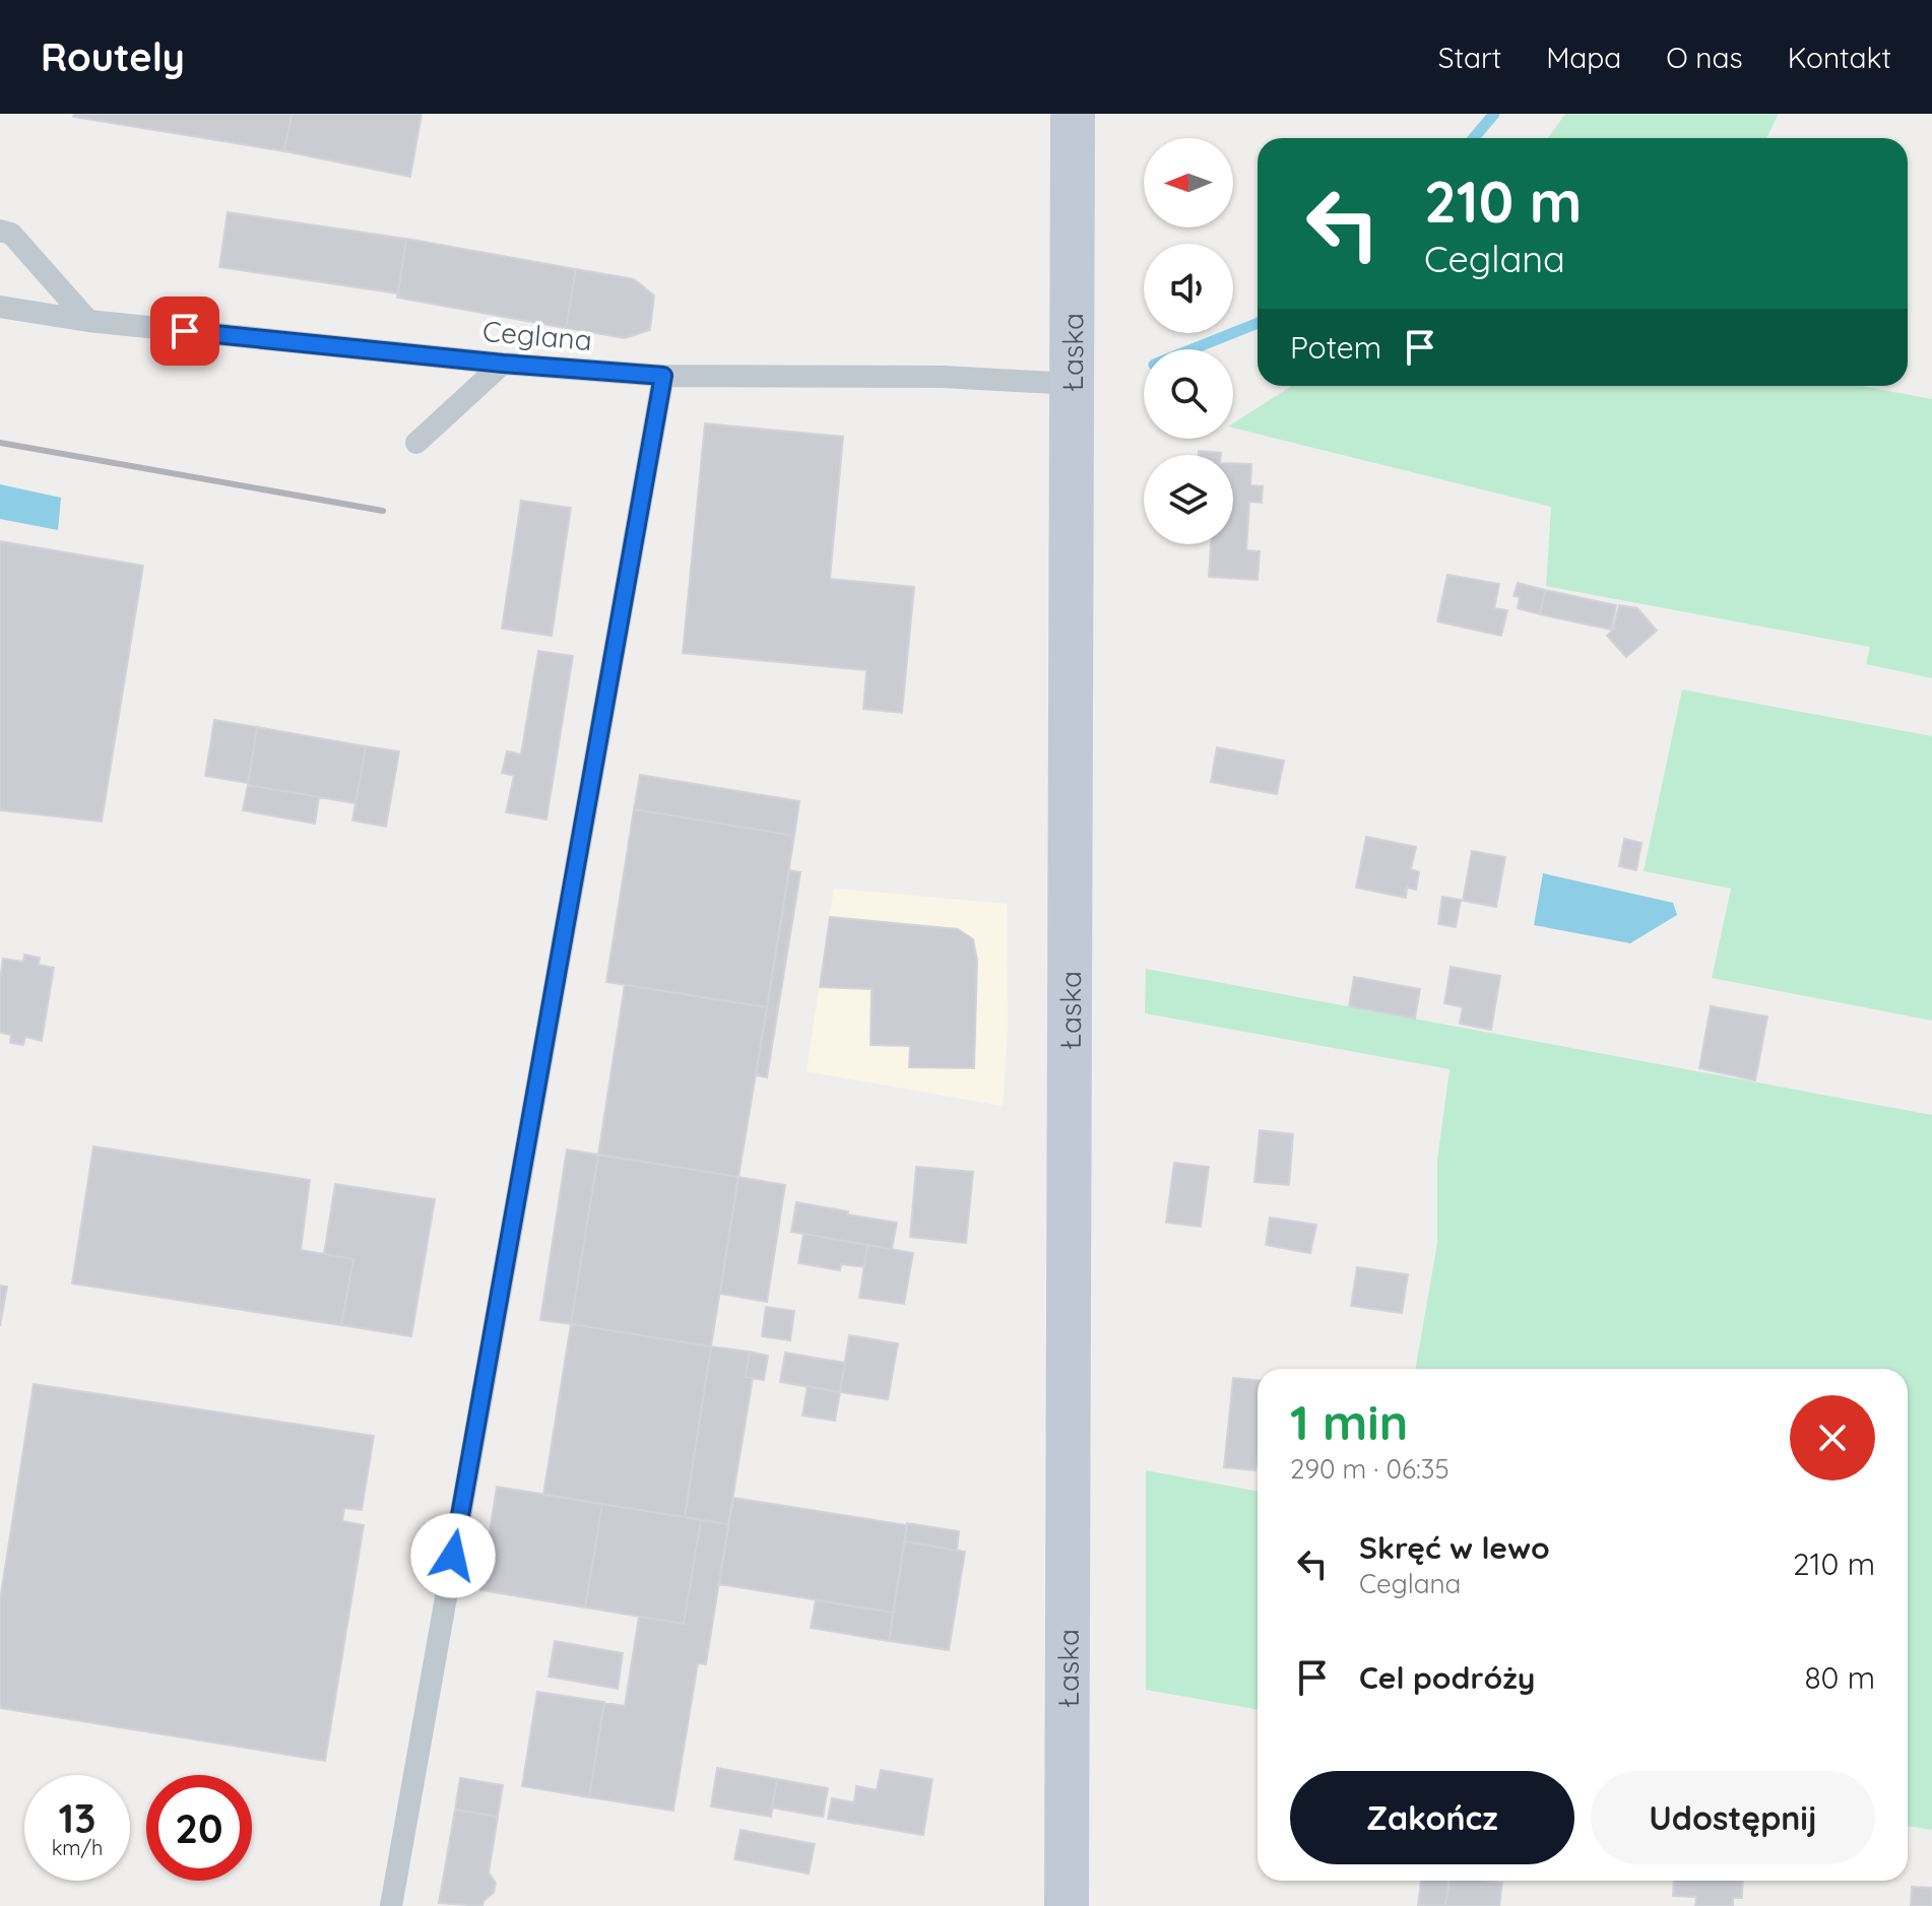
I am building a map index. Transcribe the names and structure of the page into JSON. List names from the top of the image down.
{
  "streets": {
    "main road": ["Łaska"],
    "lane": ["Ceglana"]
  },
  "crossings": [
    ["Ceglana", "Łaska"]
  ],
  "north": "left",
  "page": {
    "header": "Routely",
    "nav": [
      "Start",
      "Mapa",
      "O nas",
      "Kontakt"
    ],
    "turn": ["210 m", "Ceglana"],
    "then": "Potem",
    "heading": ["1 min", "290 m · 06:35"],
    "list": [
      {
        "name": "Skręć w lewo",
        "note": "Ceglana",
        "value": "210 m"
      },
      {
        "name": "Cel podróży",
        "value": "80 m"
      }
    ],
    "buttons": ["Zakończ", "Udostępnij"],
    "speed": "13 km/h",
    "limit": "20"
  }
}
